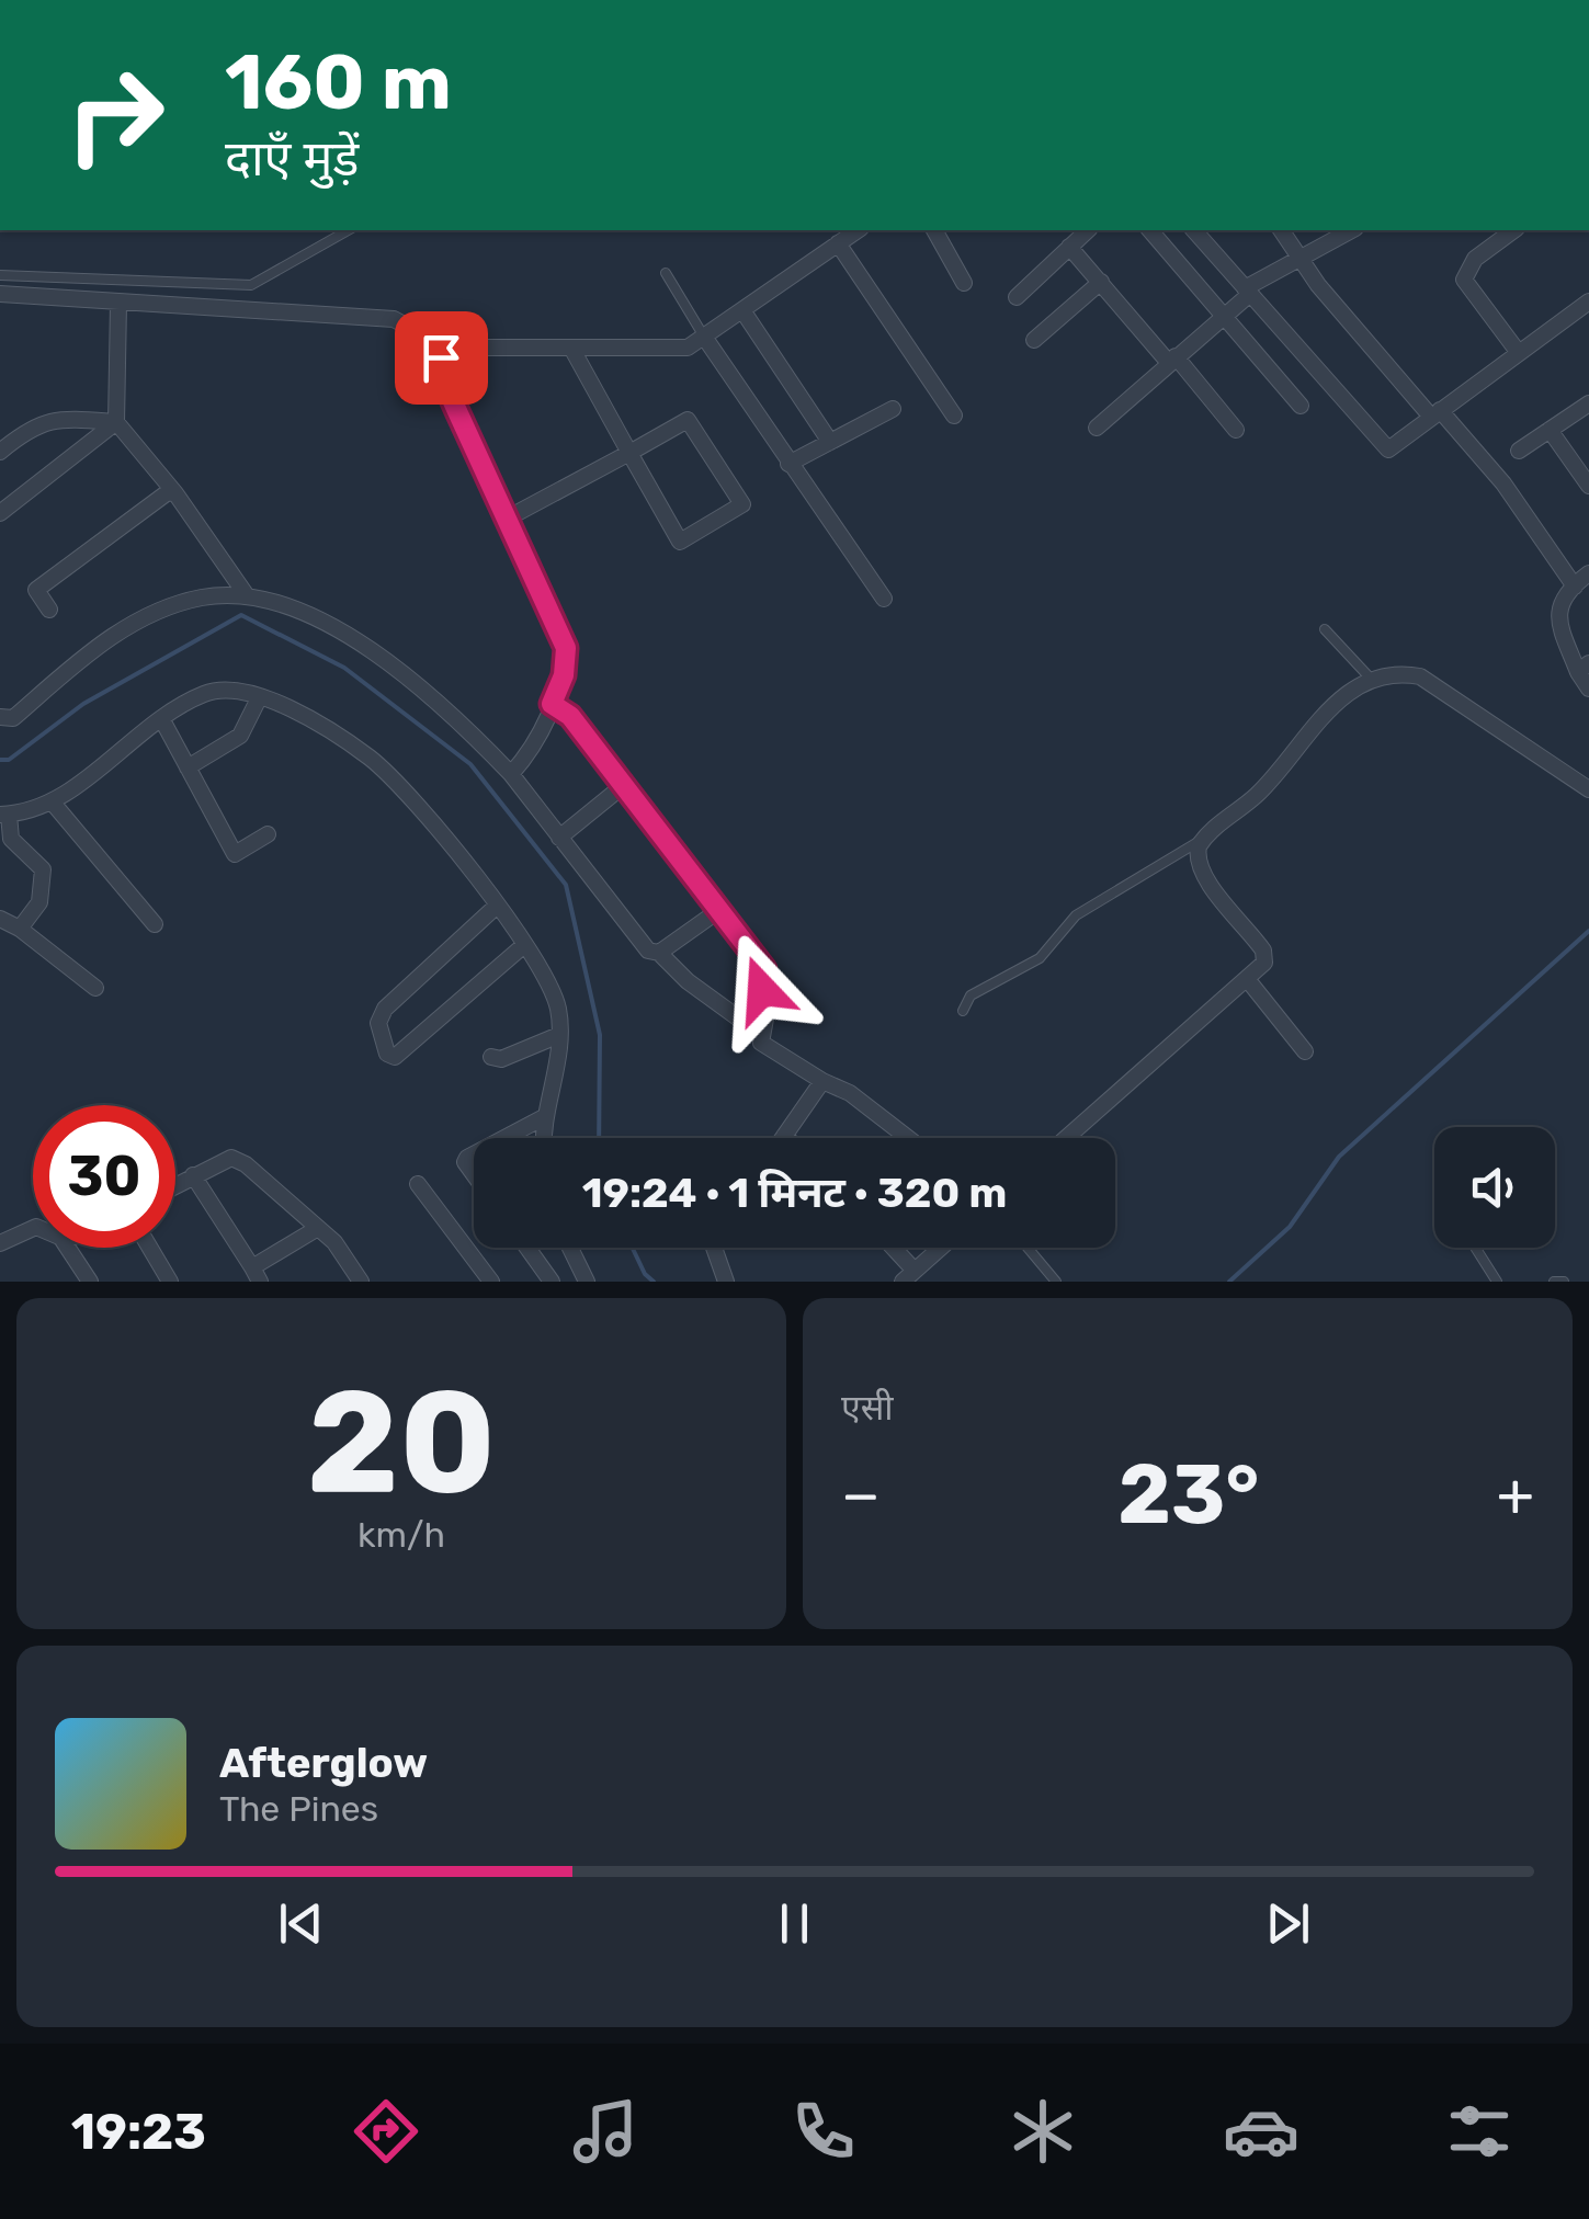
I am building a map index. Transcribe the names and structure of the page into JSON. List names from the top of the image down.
{
  "page": {
    "turn": ["160 m", "दाएँ मुड़ें"],
    "limit": "30",
    "trip": "19:24 · 1 मिनट · 320 m",
    "tile": [
      ["20", "km/h"],
      "एसी"
    ],
    "heat": ["−", "23°", "+"],
    "song": ["Afterglow", "The Pines"],
    "tabs": "19:23"
  }
}
